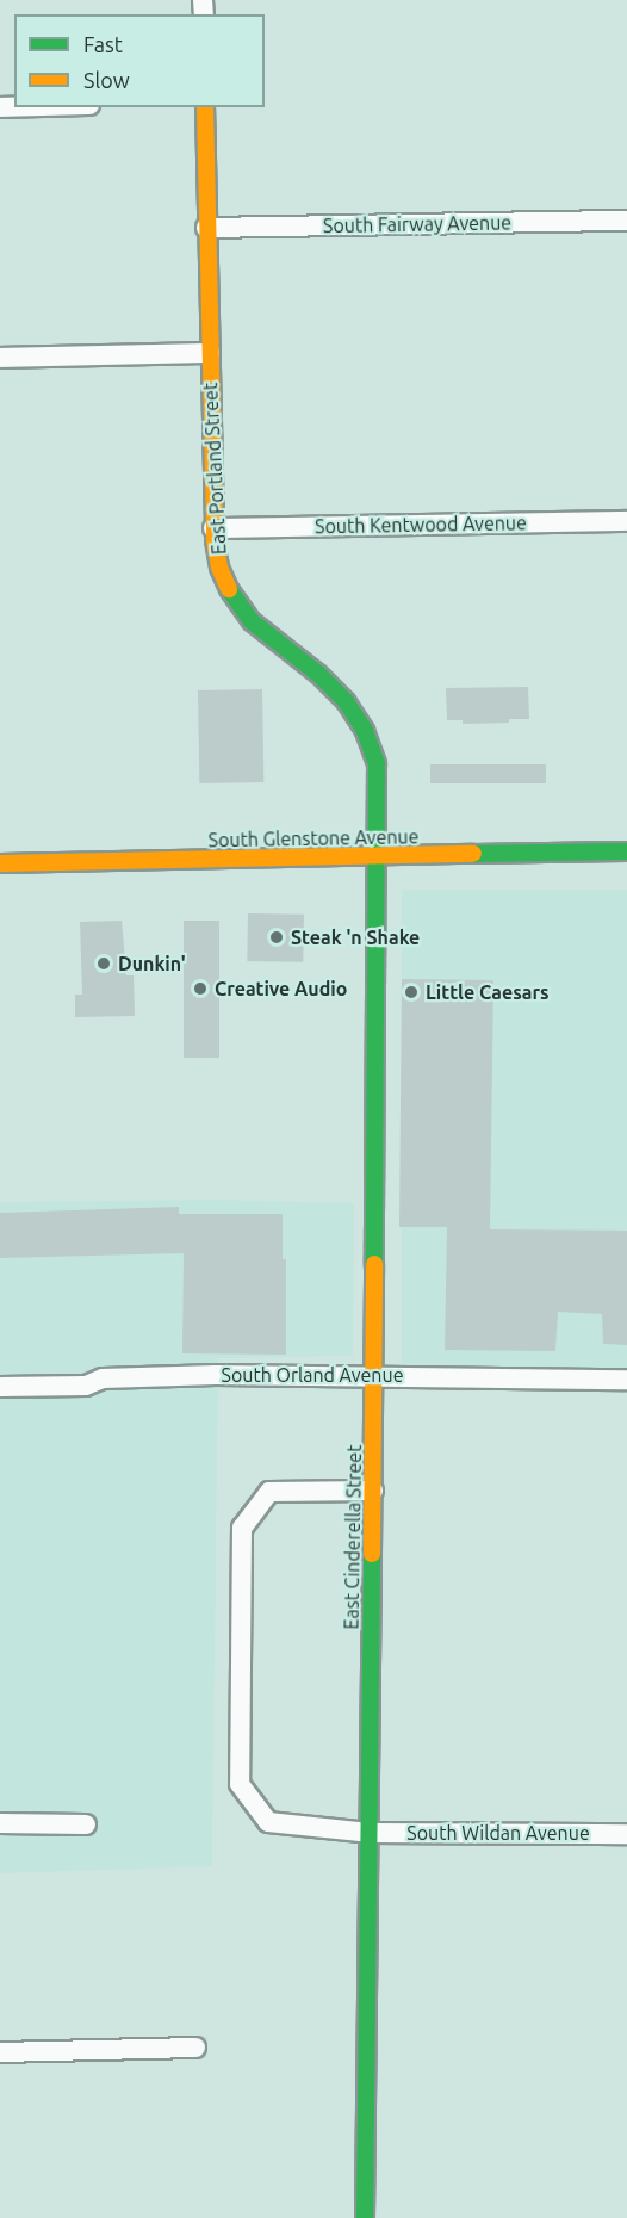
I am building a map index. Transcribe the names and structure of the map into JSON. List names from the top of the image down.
{
  "streets": {
    "street": [
      "South Fairway Avenue",
      "East Portland Street",
      "South Kentwood Avenue",
      "South Glenstone Avenue",
      "South Orland Avenue",
      "East Cinderella Street",
      "South Wildan Avenue"
    ]
  },
  "crossings": [
    ["South Fairway Avenue", "East Portland Street"],
    ["East Portland Street", "South Kentwood Avenue"],
    ["East Portland Street", "South Glenstone Avenue"],
    ["East Portland Street", "East Cinderella Street"],
    ["South Glenstone Avenue", "East Cinderella Street"],
    ["South Orland Avenue", "East Cinderella Street"],
    ["East Cinderella Street", "South Wildan Avenue"]
  ],
  "places": [
    "Steak 'n Shake",
    "Dunkin'",
    "Creative Audio",
    "Little Caesars"
  ],
  "legend": ["Fast", "Slow"]
}
